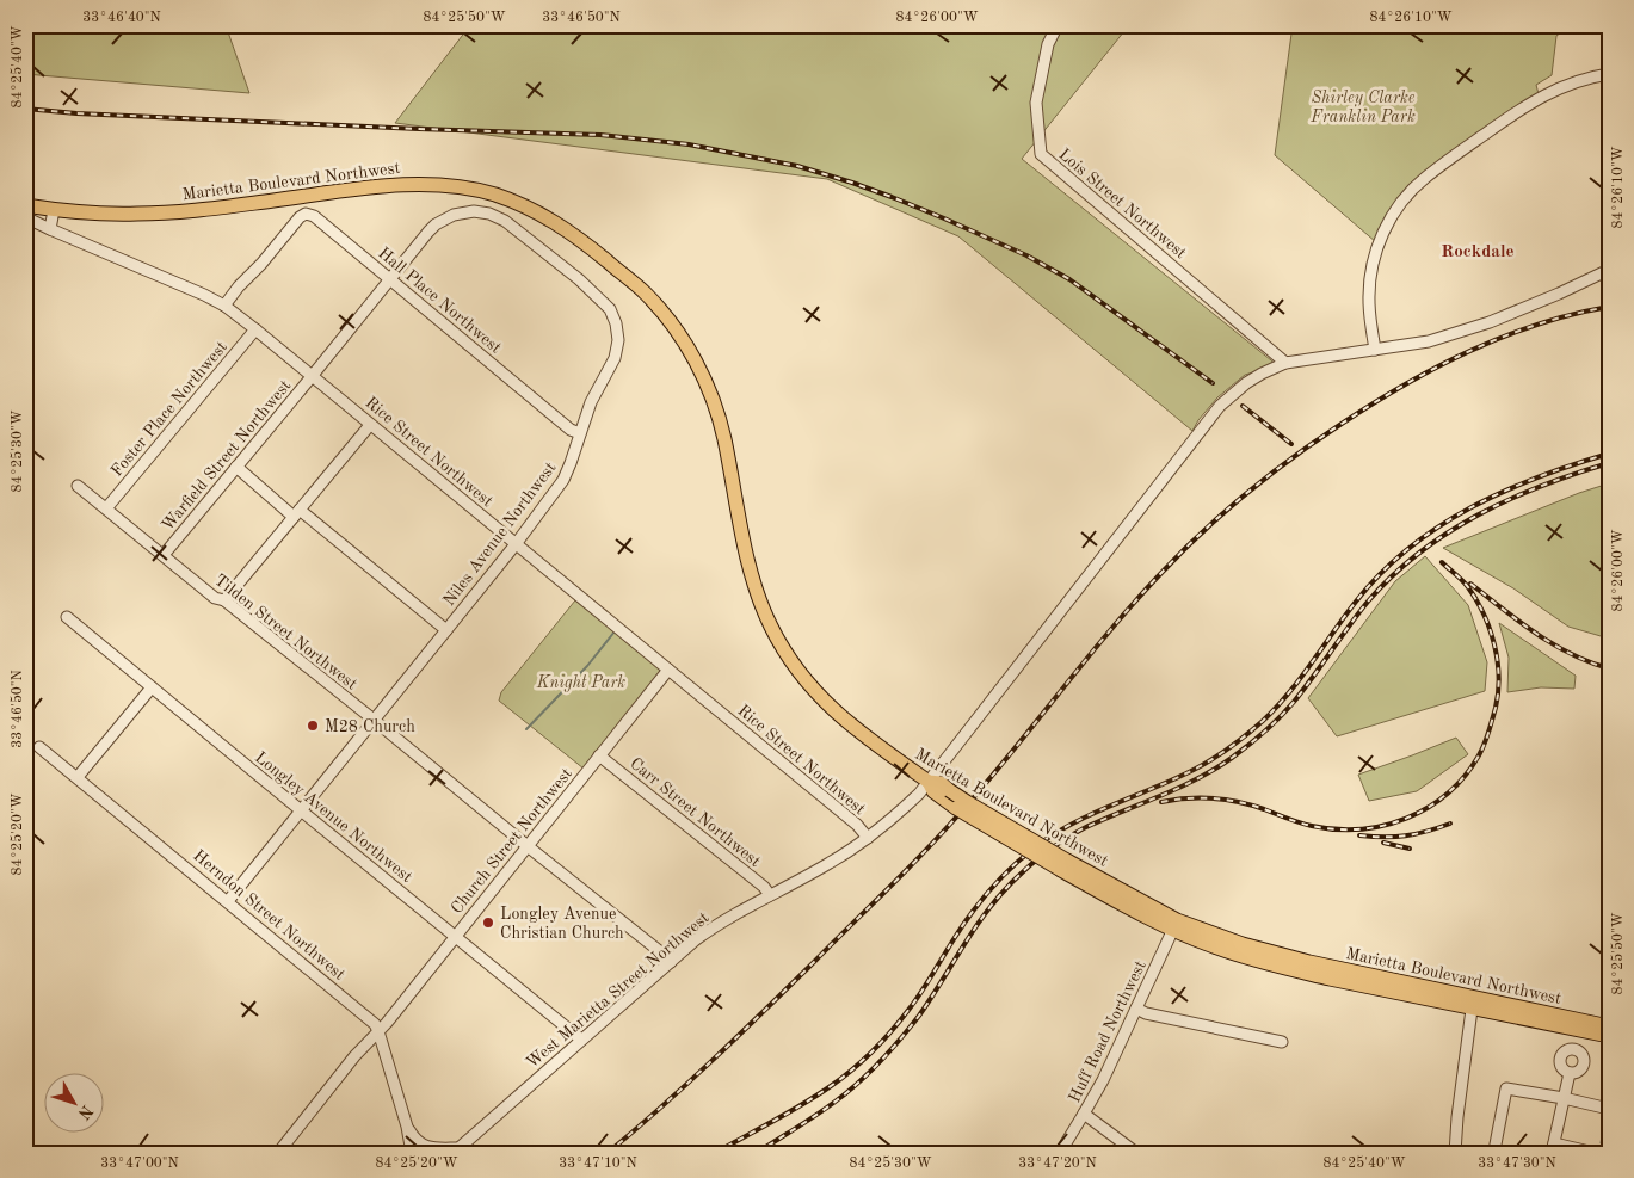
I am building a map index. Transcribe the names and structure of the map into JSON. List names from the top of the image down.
{
  "streets": {
    "main road": ["Marietta Boulevard Northwest"],
    "street": [
      "Lois Street Northwest",
      "Hall Place Northwest",
      "Foster Place Northwest",
      "Rice Street Northwest",
      "Warfield Street Northwest",
      "Niles Avenue Northwest",
      "Tilden Street Northwest",
      "Carr Street Northwest",
      "Longley Avenue Northwest",
      "Church Street Northwest",
      "Herndon Street Northwest",
      "West Marietta Street Northwest",
      "Huff Road Northwest"
    ]
  },
  "crossings": [
    ["Marietta Boulevard Northwest", "West Marietta Street Northwest"],
    ["Marietta Boulevard Northwest", "Huff Road Northwest"],
    ["Lois Street Northwest", "West Marietta Street Northwest"],
    ["Hall Place Northwest", "Rice Street Northwest"],
    ["Hall Place Northwest", "Niles Avenue Northwest"],
    ["Foster Place Northwest", "Rice Street Northwest"],
    ["Foster Place Northwest", "Tilden Street Northwest"],
    ["Rice Street Northwest", "Warfield Street Northwest"],
    ["Rice Street Northwest", "Niles Avenue Northwest"],
    ["Rice Street Northwest", "Church Street Northwest"],
    ["Rice Street Northwest", "West Marietta Street Northwest"],
    ["Warfield Street Northwest", "Niles Avenue Northwest"],
    ["Warfield Street Northwest", "Tilden Street Northwest"],
    ["Niles Avenue Northwest", "Tilden Street Northwest"],
    ["Niles Avenue Northwest", "Longley Avenue Northwest"],
    ["Niles Avenue Northwest", "Herndon Street Northwest"],
    ["Tilden Street Northwest", "Church Street Northwest"],
    ["Tilden Street Northwest", "West Marietta Street Northwest"],
    ["Carr Street Northwest", "Church Street Northwest"],
    ["Carr Street Northwest", "West Marietta Street Northwest"],
    ["Longley Avenue Northwest", "Church Street Northwest"],
    ["Longley Avenue Northwest", "West Marietta Street Northwest"],
    ["Church Street Northwest", "Herndon Street Northwest"]
  ],
  "districts": ["Rockdale"],
  "parks": ["Shirley Clarke Franklin Park", "Knight Park"],
  "places": ["M28 Church", "Longley Avenue Christian Church"],
  "north": "bottom right",
  "coordinates": [
    "33°46'40\"N",
    "84°25'50\"W",
    "33°46'50\"N",
    "84°26'00\"W",
    "84°26'10\"W",
    "84°25'40\"W",
    "84°25'30\"W",
    "84°25'20\"W",
    "33°47'00\"N",
    "33°47'10\"N",
    "33°47'20\"N",
    "33°47'30\"N"
  ]
}
